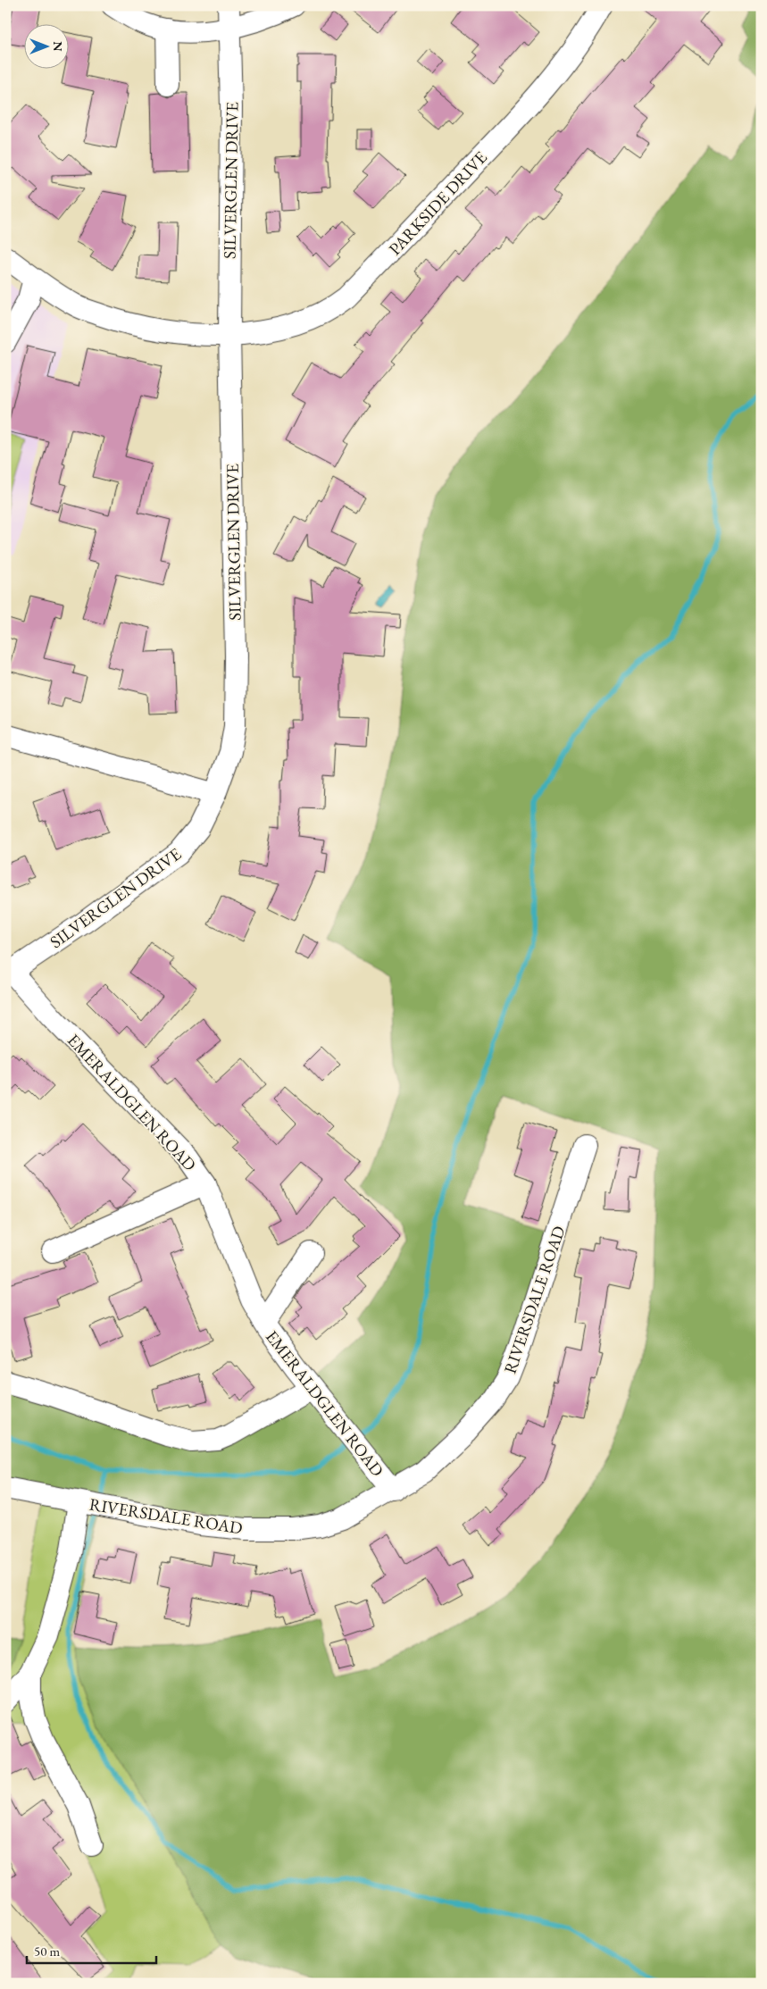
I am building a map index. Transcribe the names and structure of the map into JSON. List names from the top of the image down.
{
  "streets": {
    "street": [
      "SILVERGLEN DRIVE",
      "PARKSIDE DRIVE",
      "EMERALDGLEN ROAD",
      "RIVERSDALE ROAD"
    ]
  },
  "crossings": [
    ["SILVERGLEN DRIVE", "PARKSIDE DRIVE"],
    ["SILVERGLEN DRIVE", "EMERALDGLEN ROAD"],
    ["EMERALDGLEN ROAD", "RIVERSDALE ROAD"]
  ],
  "scale_bar": "50 m",
  "north": "right"
}
